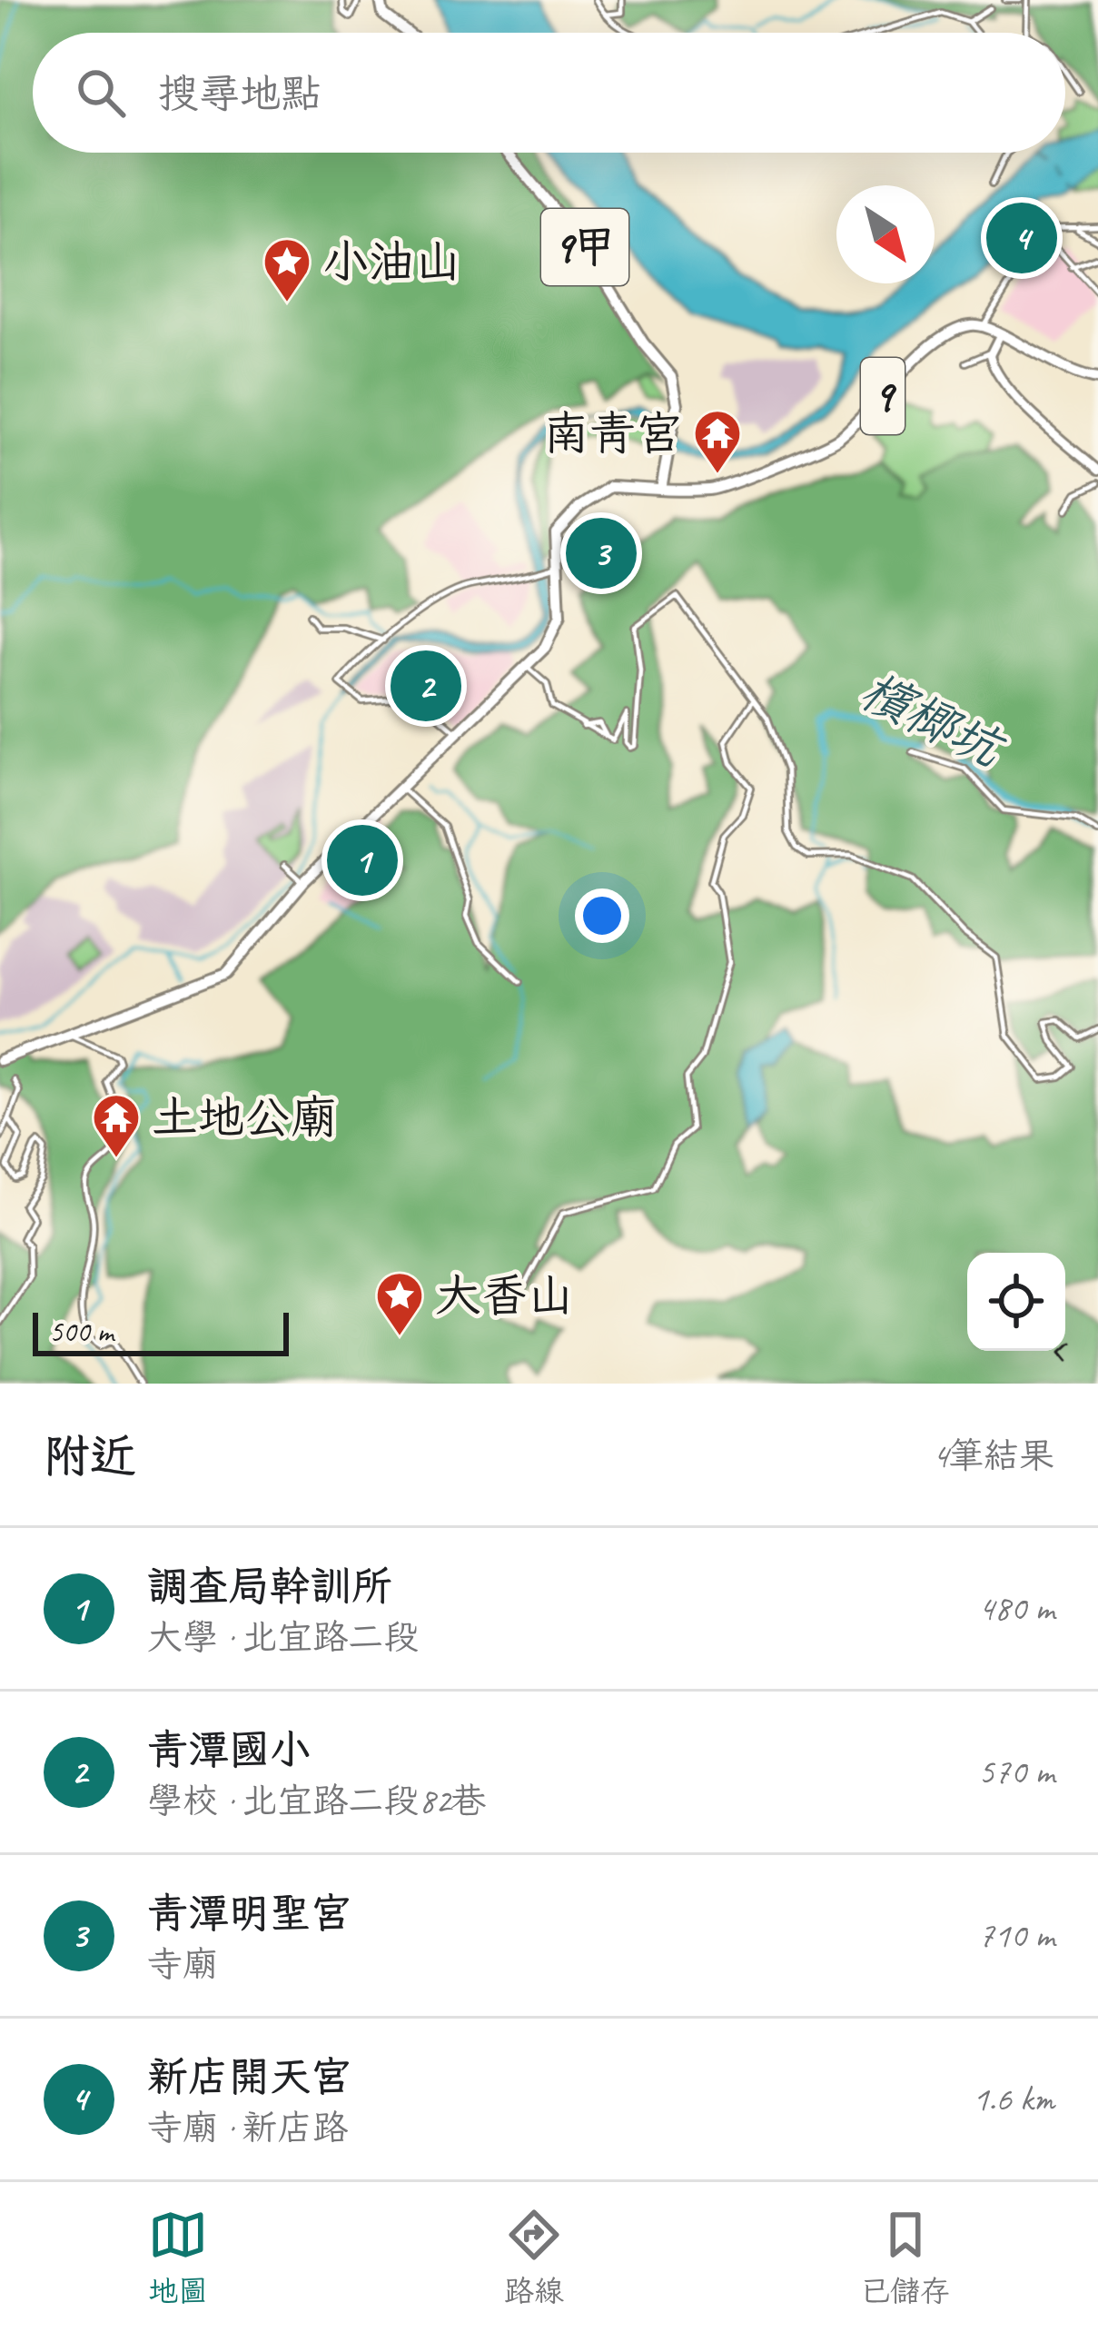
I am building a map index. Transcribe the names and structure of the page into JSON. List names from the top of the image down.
{
  "streets": {
    "main road": ["9甲", "9"]
  },
  "crossings": [
    ["9甲", "9"]
  ],
  "water": ["檳榔坑"],
  "places": {
    "place": ["小油山", "大香山"],
    "temple": ["南青宮", "土地公廟"]
  },
  "scale_bar": "500 m",
  "north": "bottom right",
  "page": {
    "search": "搜尋地點",
    "pins": [
      "4",
      "3",
      "2",
      "1"
    ],
    "scale": "500 m",
    "heading": ["附近", "4筆結果"],
    "list": [
      {
        "mark": "1",
        "name": "調查局幹訓所",
        "note": "大學 · 北宜路二段",
        "value": "480 m"
      },
      {
        "mark": "2",
        "name": "青潭國小",
        "note": "學校 · 北宜路二段82巷",
        "value": "570 m"
      },
      {
        "mark": "3",
        "name": "青潭明聖宮",
        "note": "寺廟",
        "value": "710 m"
      },
      {
        "mark": "4",
        "name": "新店開天宮",
        "note": "寺廟 · 新店路",
        "value": "1.6 km"
      }
    ],
    "nav": ["地圖", "路線", "已儲存"]
  }
}
